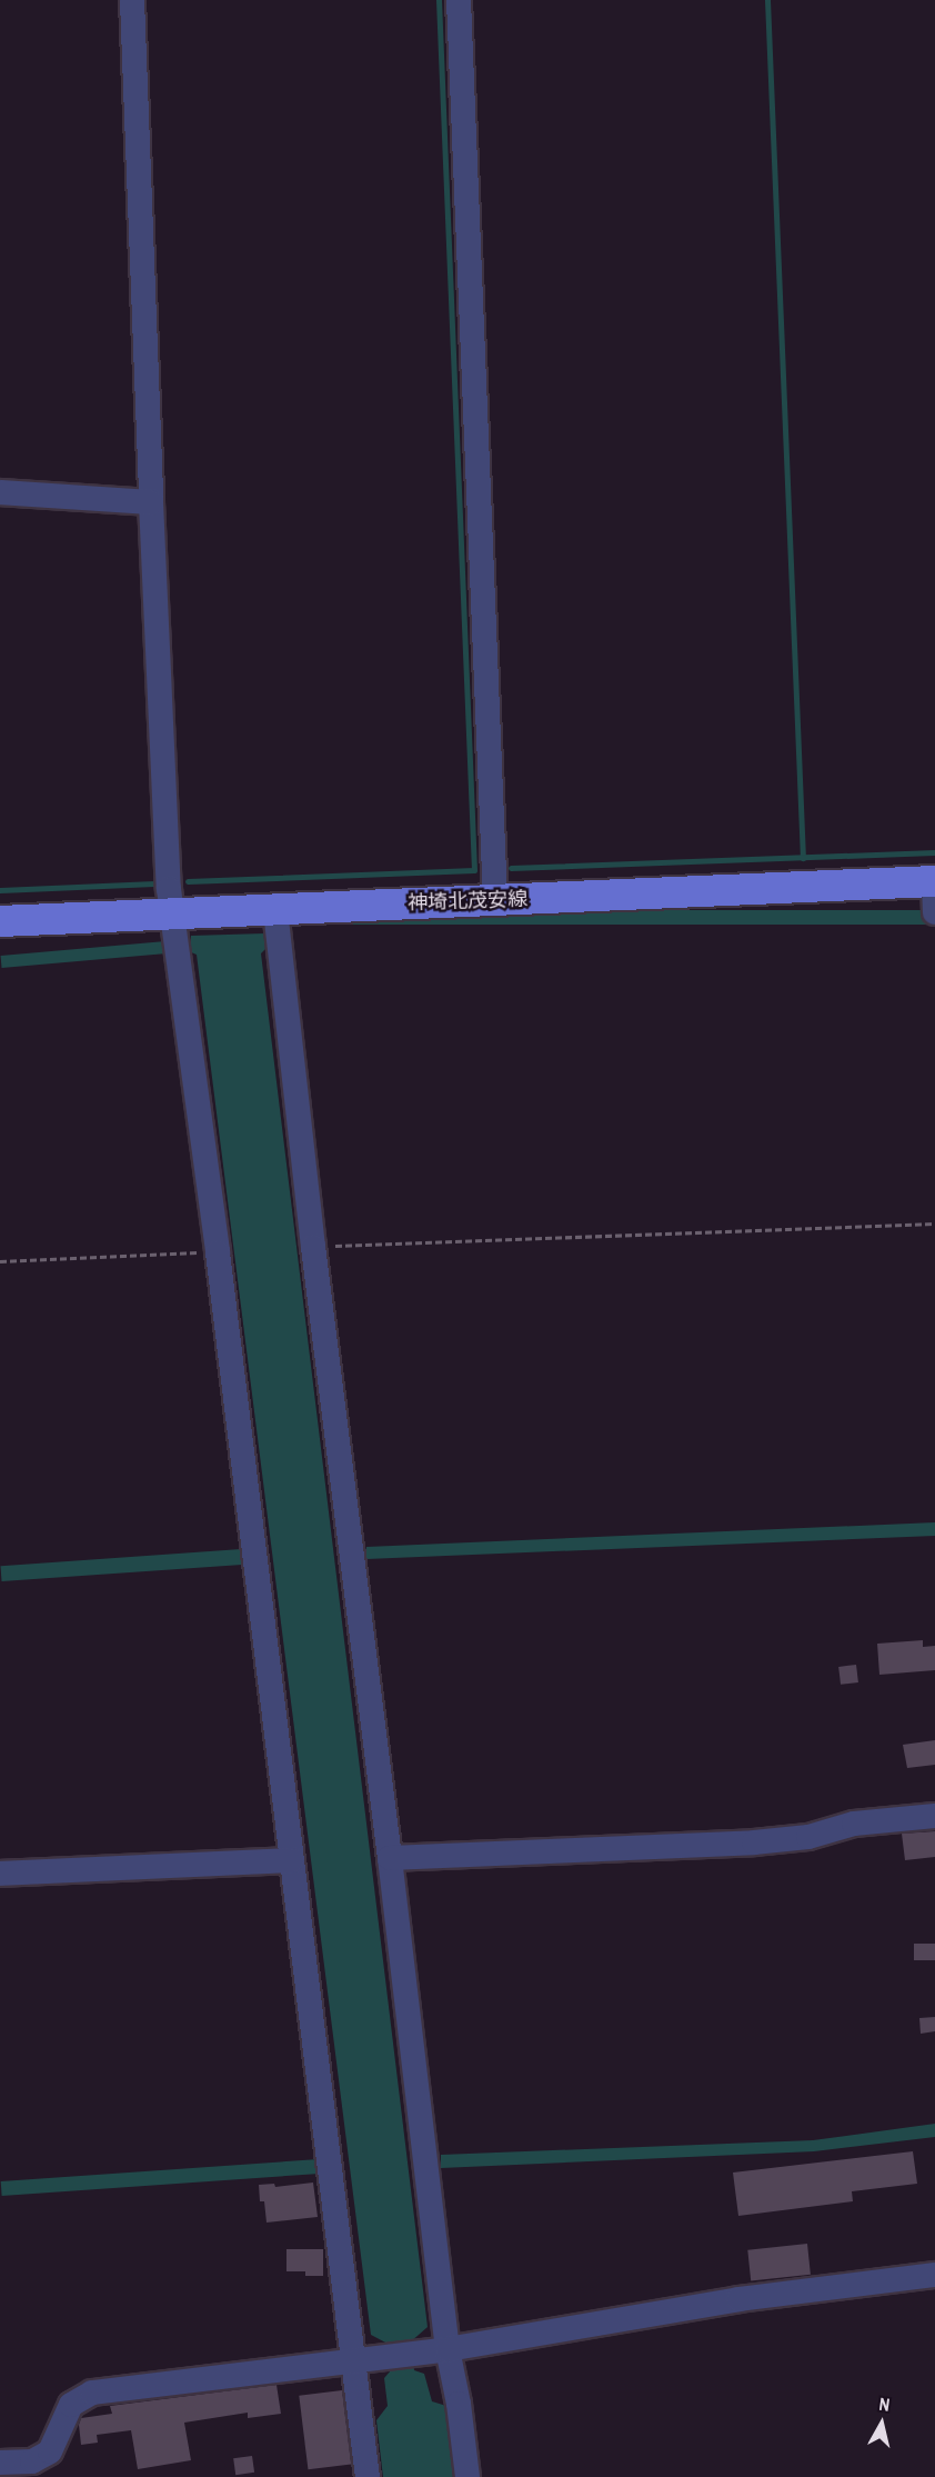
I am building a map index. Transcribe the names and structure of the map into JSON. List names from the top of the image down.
{
  "streets": {
    "main road": ["神埼北茂安線"]
  },
  "north": "top"
}
